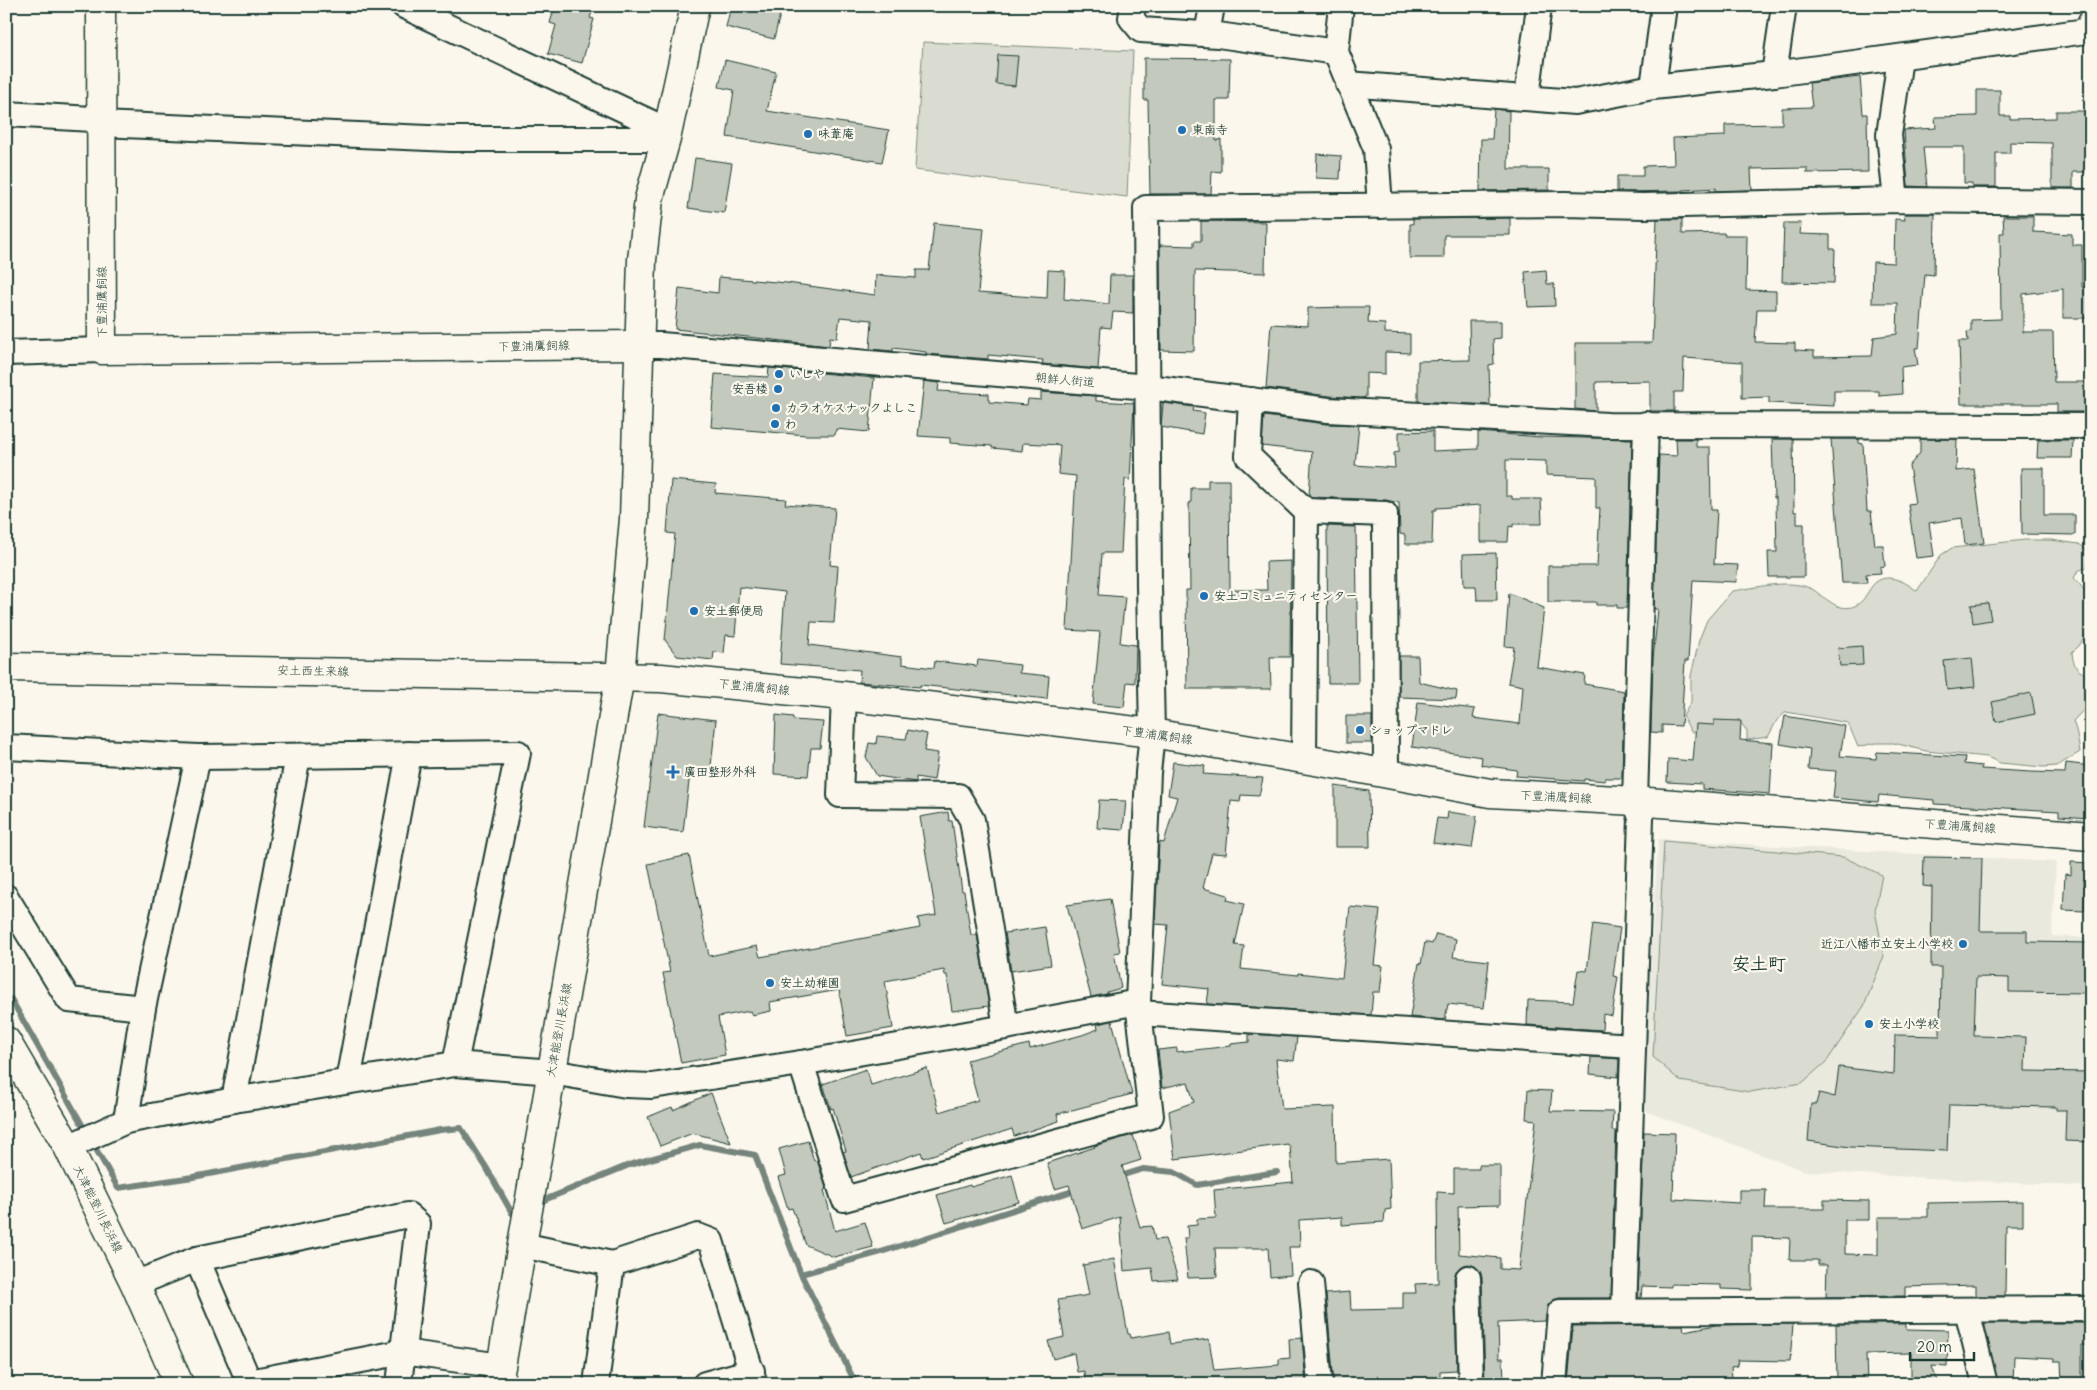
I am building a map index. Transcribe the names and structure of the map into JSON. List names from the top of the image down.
{
  "streets": {
    "main road": ["下豊浦鷹飼線", "安土西生来線", "大津能登川長浜線"],
    "street": ["朝鮮人街道"]
  },
  "crossings": [
    ["下豊浦鷹飼線", "朝鮮人街道"],
    ["下豊浦鷹飼線", "安土西生来線"],
    ["下豊浦鷹飼線", "大津能登川長浜線"],
    ["安土西生来線", "大津能登川長浜線"]
  ],
  "districts": ["安土町"],
  "places": {
    "other": [
      "東南寺",
      "味葦庵",
      "いしや",
      "安吾楼",
      "カラオケスナックよしこ",
      "わ",
      "安土コミュニティセンター",
      "安土郵便局",
      "ショップマドレ",
      "近江八幡市立安土小学校",
      "安土幼稚園",
      "安土小学校"
    ],
    "health": ["廣田整形外科"]
  },
  "scale_bar": "20 m"
}
